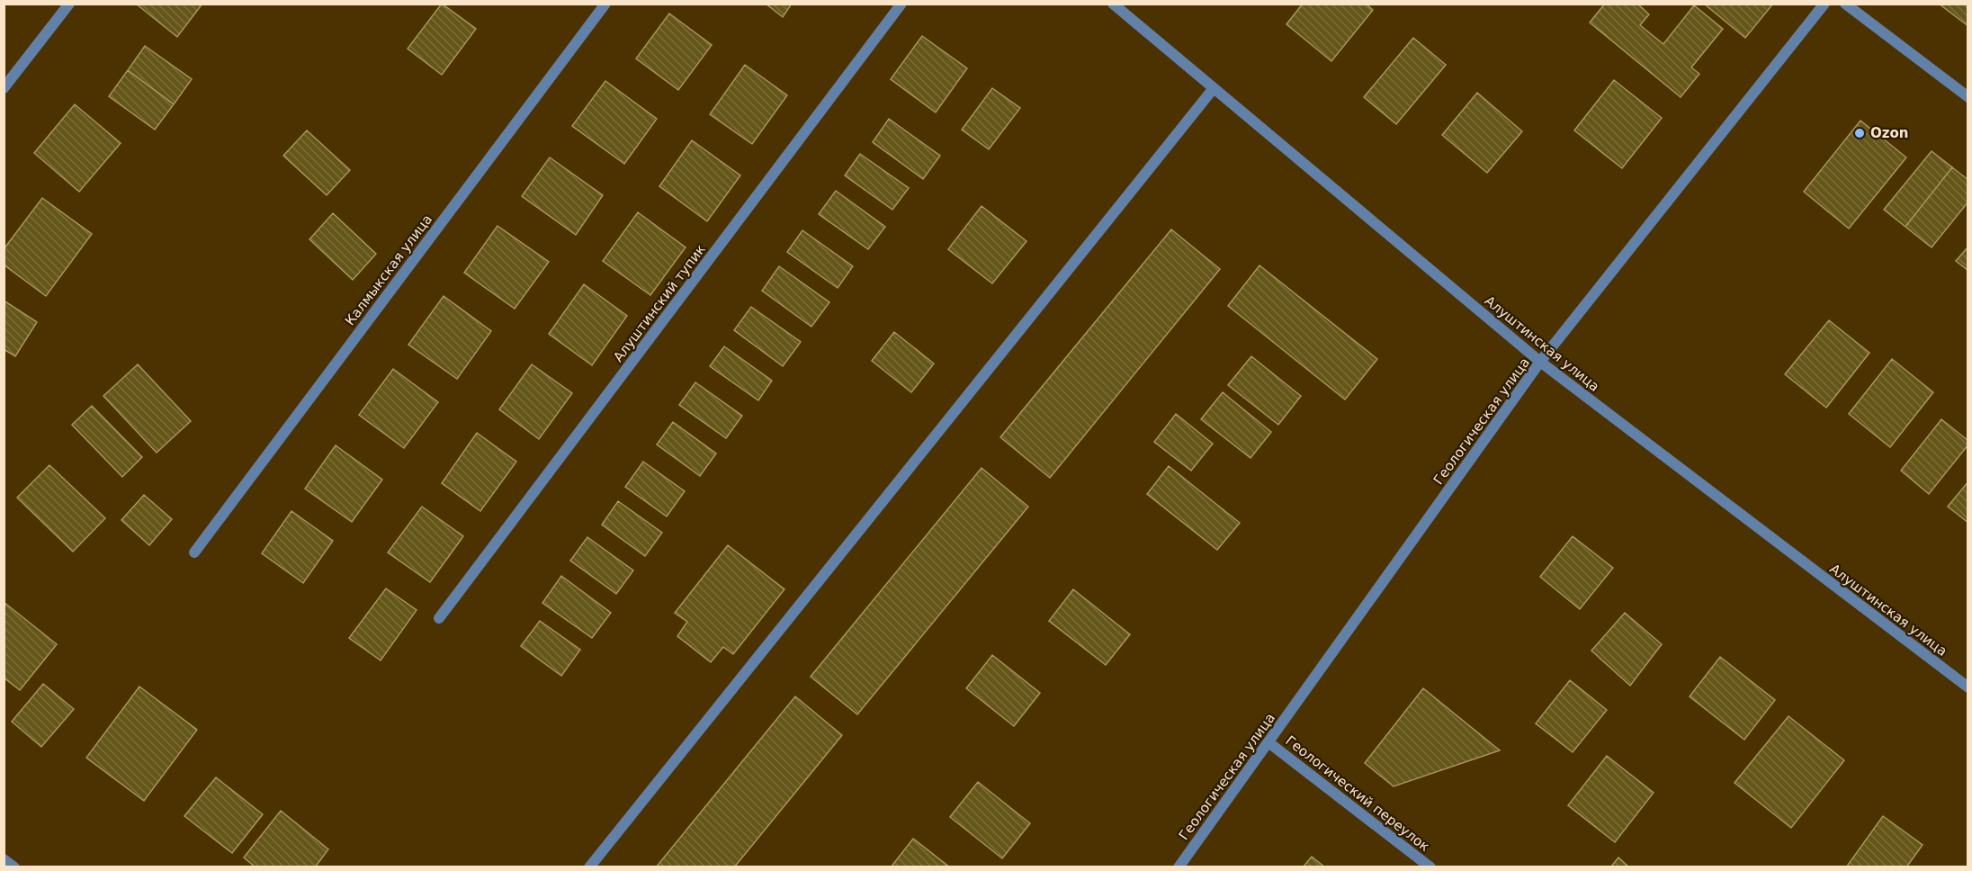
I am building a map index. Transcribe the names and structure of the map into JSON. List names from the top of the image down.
{
  "streets": {
    "street": [
      "Калмыкская улица",
      "Алуштинский тупик",
      "Алуштинская улица",
      "Геологическая улица",
      "Геологический переулок"
    ]
  },
  "crossings": [
    ["Алуштинская улица", "Геологическая улица"],
    ["Геологическая улица", "Геологический переулок"]
  ],
  "places": ["Ozon"]
}
